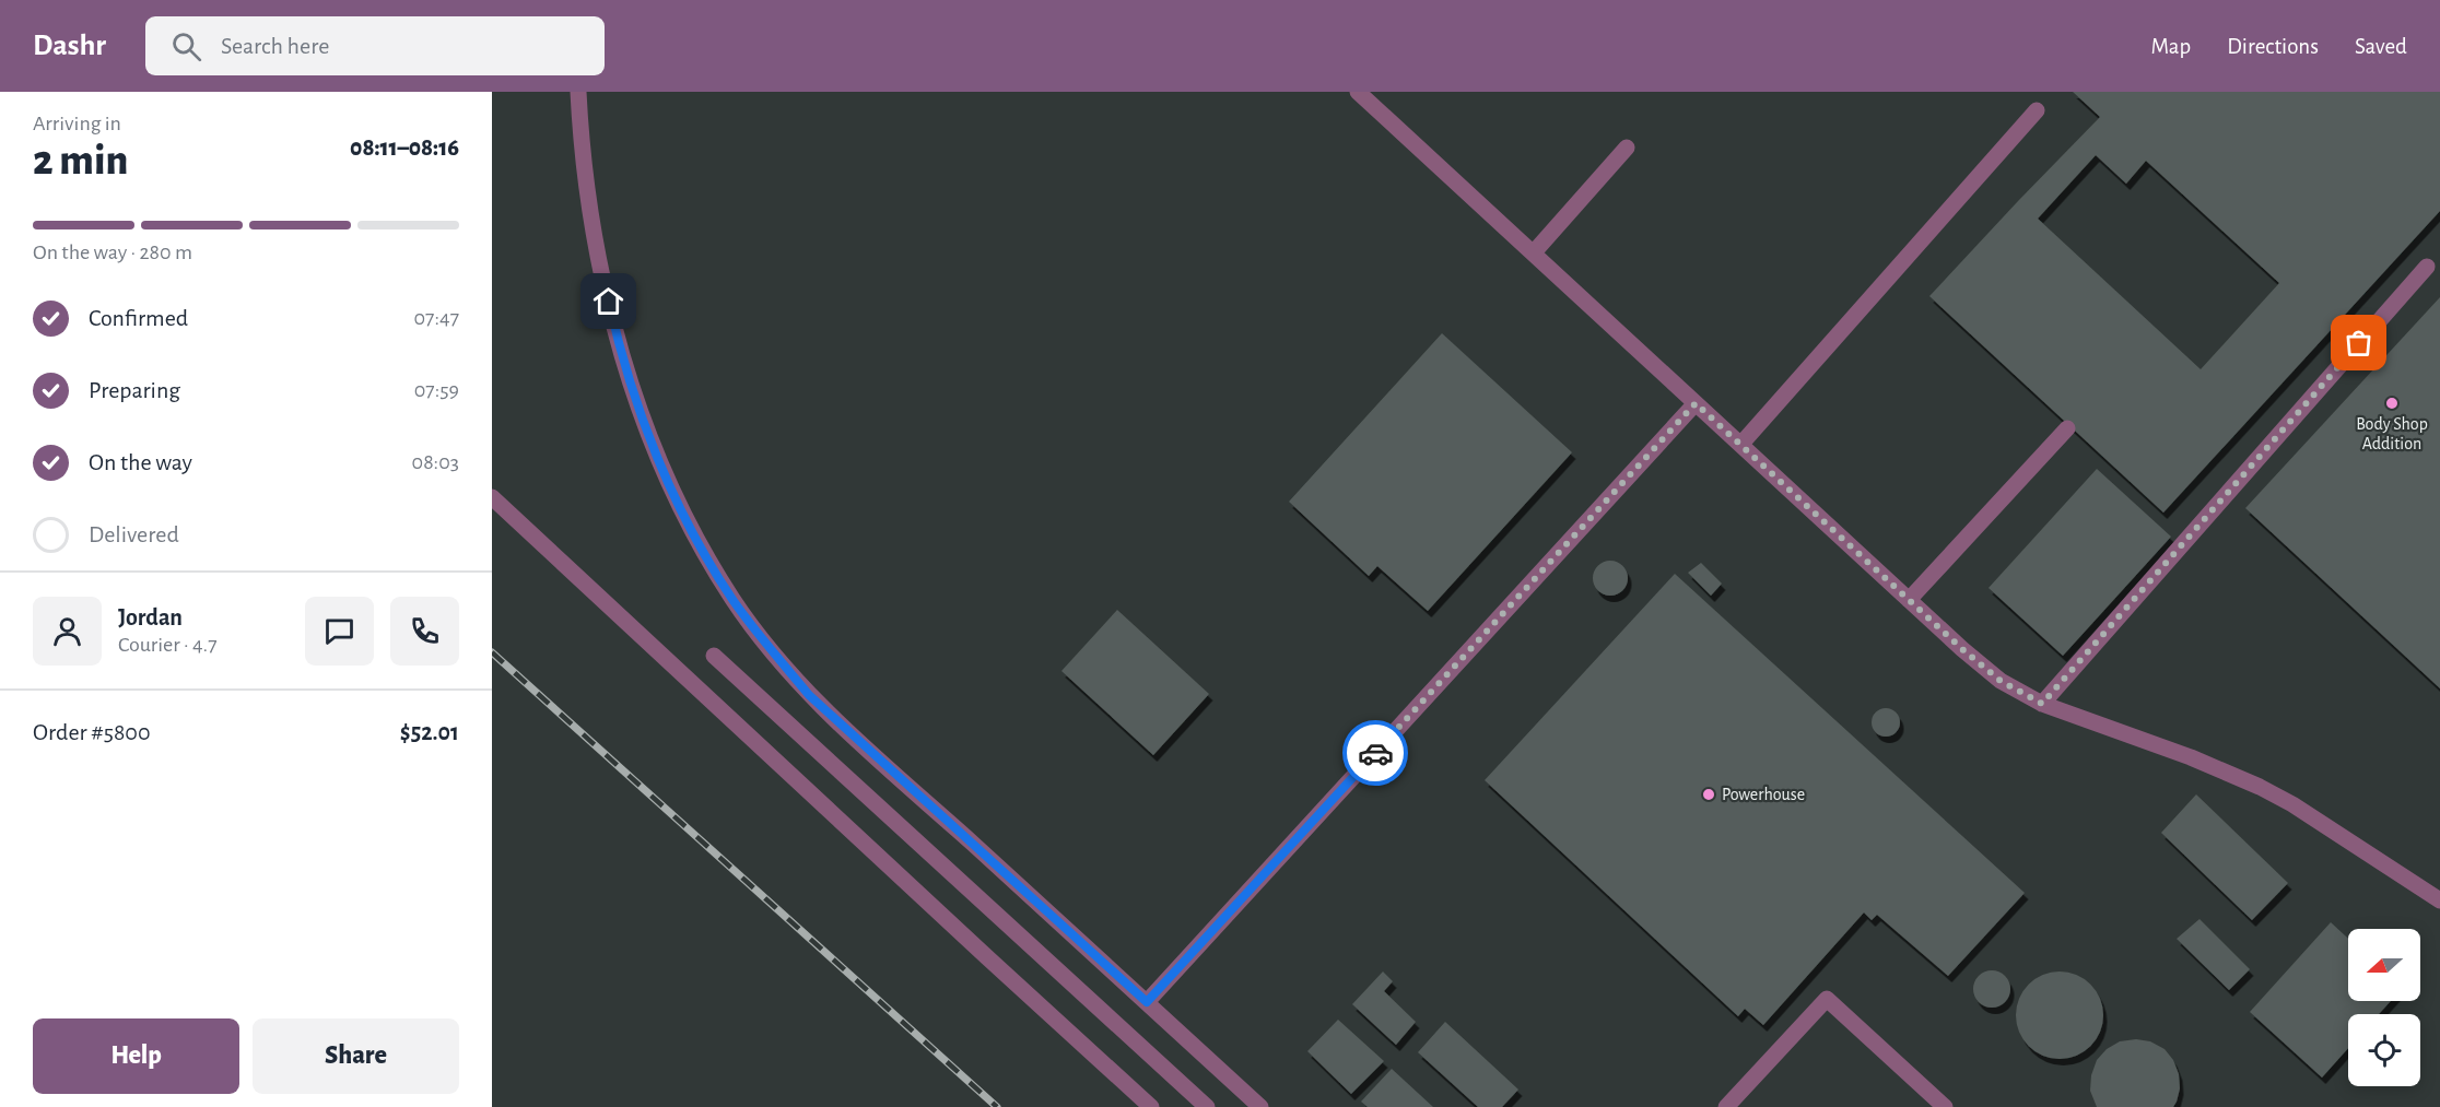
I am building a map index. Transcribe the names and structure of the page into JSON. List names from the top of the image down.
{
  "places": ["Body Shop Addition", "Powerhouse"],
  "north": "left",
  "page": {
    "header": "Dashr",
    "search": "Search here",
    "nav": ["Map", "Directions", "Saved"],
    "heading": ["2 min", "Arriving in", "08:11–08:16"],
    "panel": [
      "Jordan",
      "Courier · 4.7",
      "Order #5800",
      "$52.01"
    ],
    "bar": "On the way · 280 m",
    "list": [
      ["Confirmed", "07:47"],
      ["Preparing", "07:59"],
      ["On the way", "08:03"],
      "Delivered"
    ],
    "buttons": ["Help", "Share"]
  }
}
